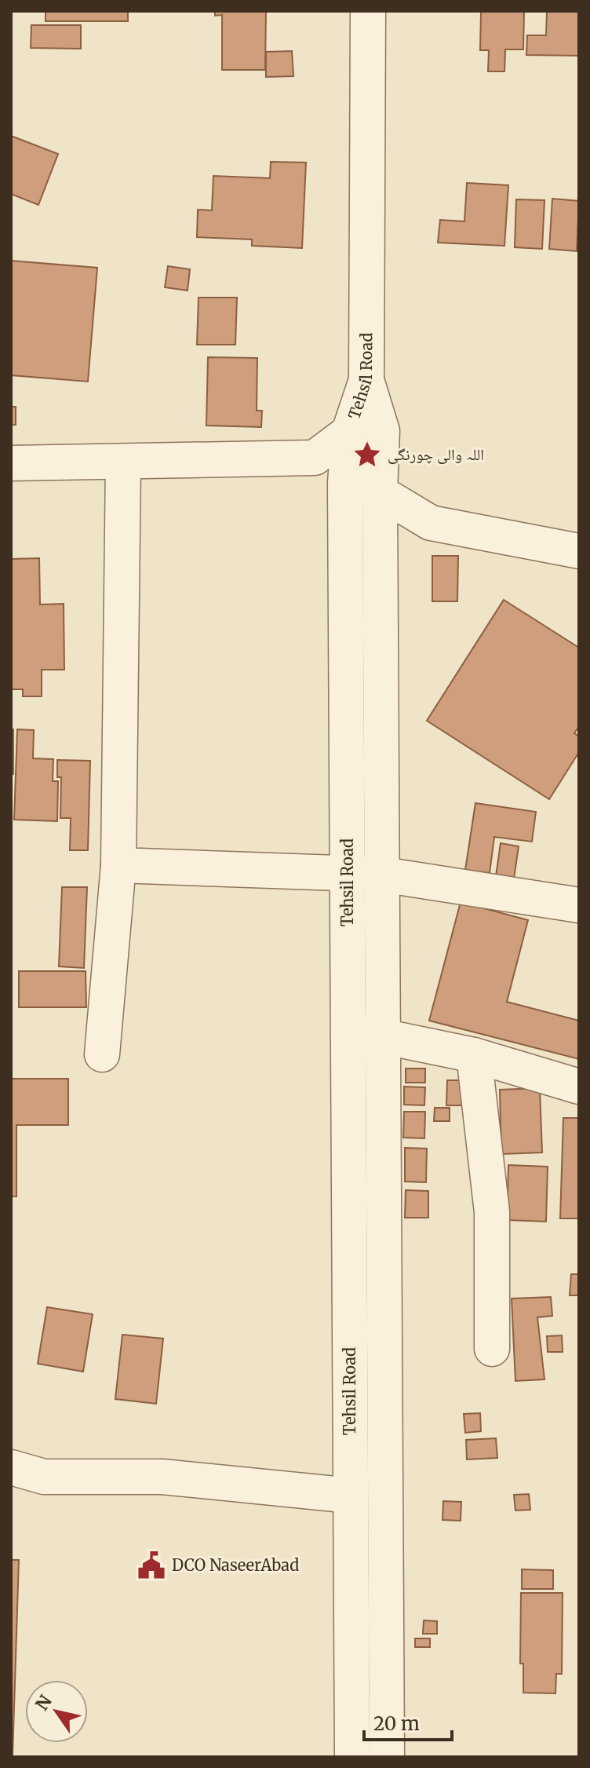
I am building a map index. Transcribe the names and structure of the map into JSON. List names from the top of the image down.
{
  "streets": {
    "street": ["Tehsil Road"]
  },
  "places": {
    "place": ["اللہ والی چورنگی"],
    "public building": ["DCO NaseerAbad"]
  },
  "scale_bar": "20 m",
  "north": "top left"
}
